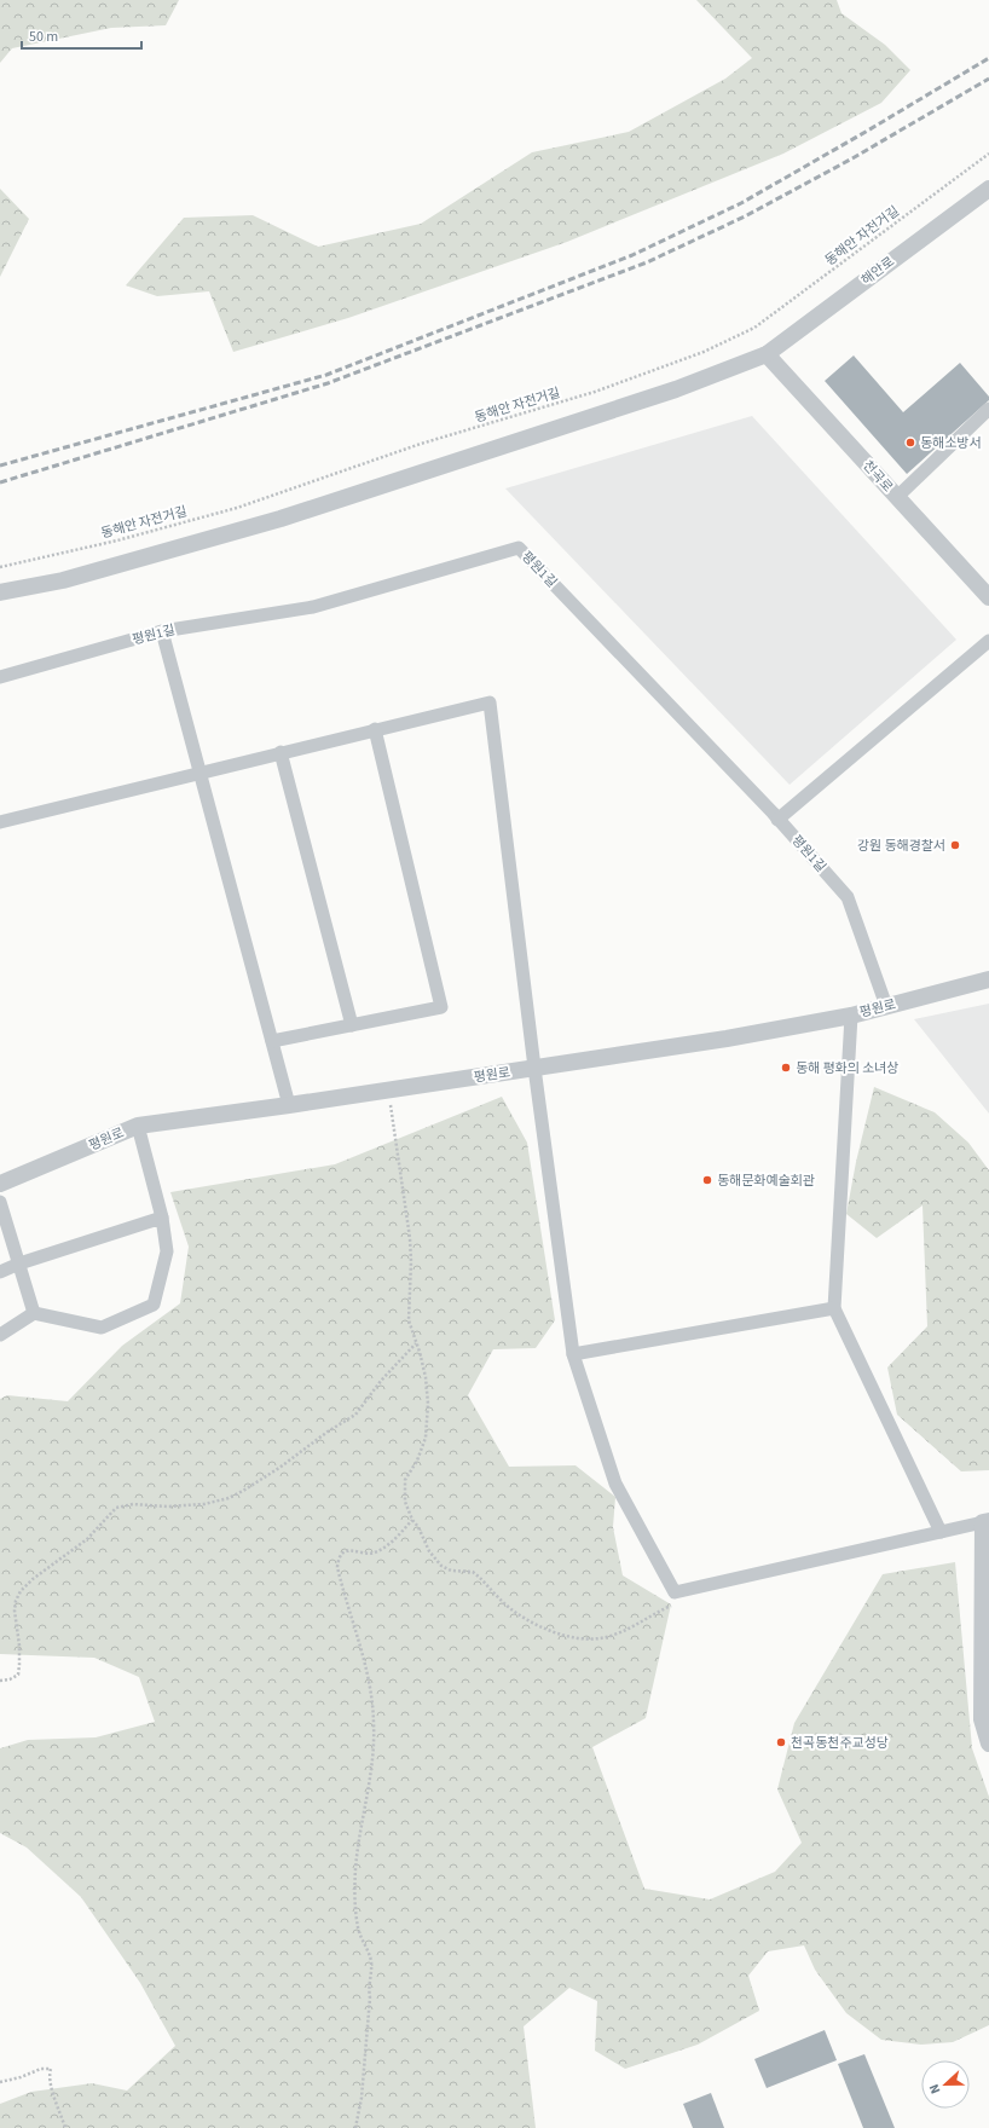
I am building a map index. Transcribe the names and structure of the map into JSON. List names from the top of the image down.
{
  "streets": {
    "street": [
      "해안로",
      "천곡로",
      "평원1길",
      "평원로"
    ],
    "path": ["동해안 자전거길"]
  },
  "crossings": [
    ["해안로", "천곡로"],
    ["평원1길", "평원로"]
  ],
  "places": [
    "동해소방서",
    "강원 동해경찰서",
    "동해 평화의 소녀상",
    "동해문화예술회관",
    "천곡동천주교성당"
  ],
  "scale_bar": "50 m",
  "north": "left"
}
